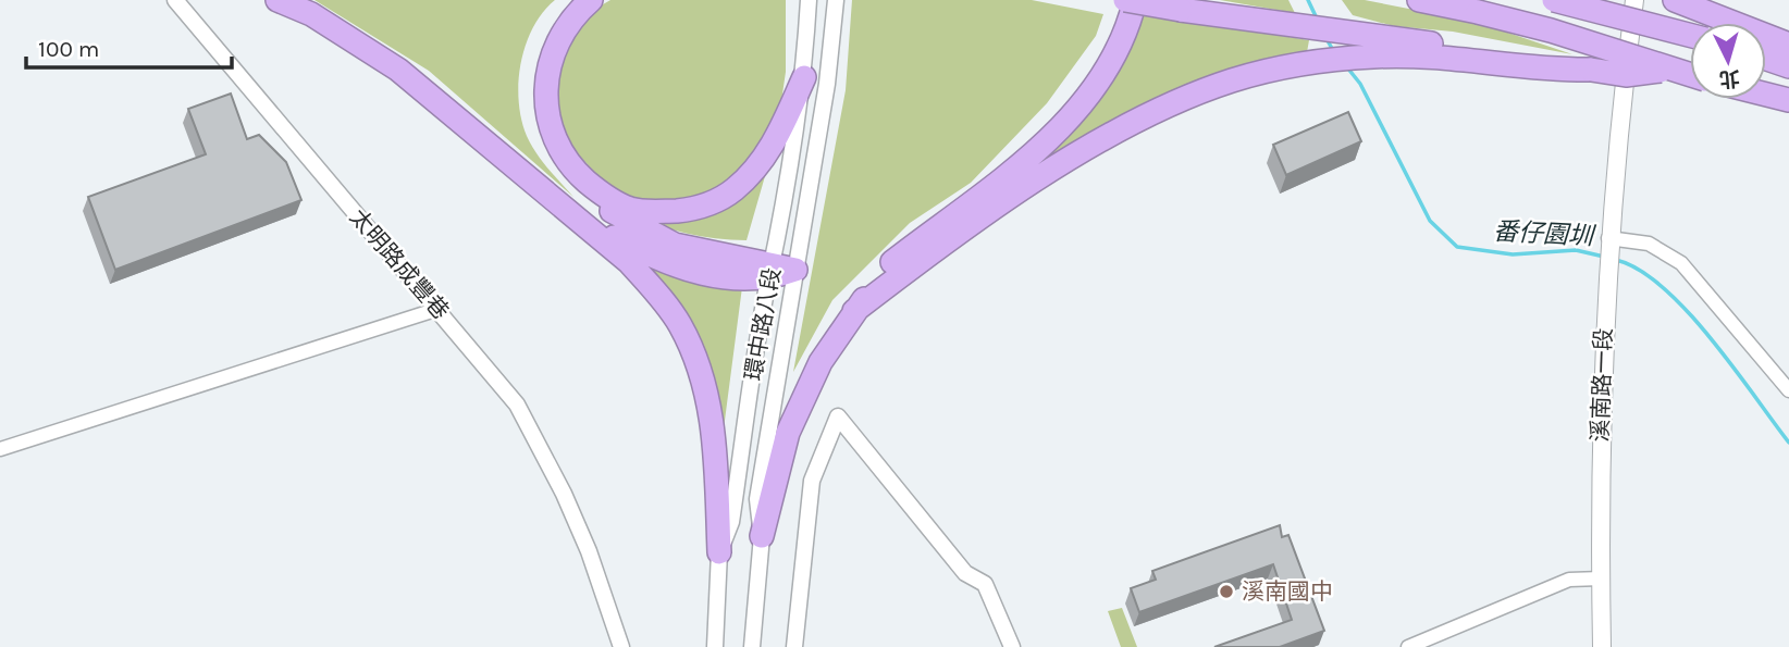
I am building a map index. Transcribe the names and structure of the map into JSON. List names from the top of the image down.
{
  "streets": {
    "main road": ["溪南路一段"],
    "street": ["太明路成豐巷", "環中路八段"]
  },
  "water": ["番仔園圳"],
  "places": ["溪南國中"],
  "scale_bar": "100 m",
  "north": "bottom"
}
